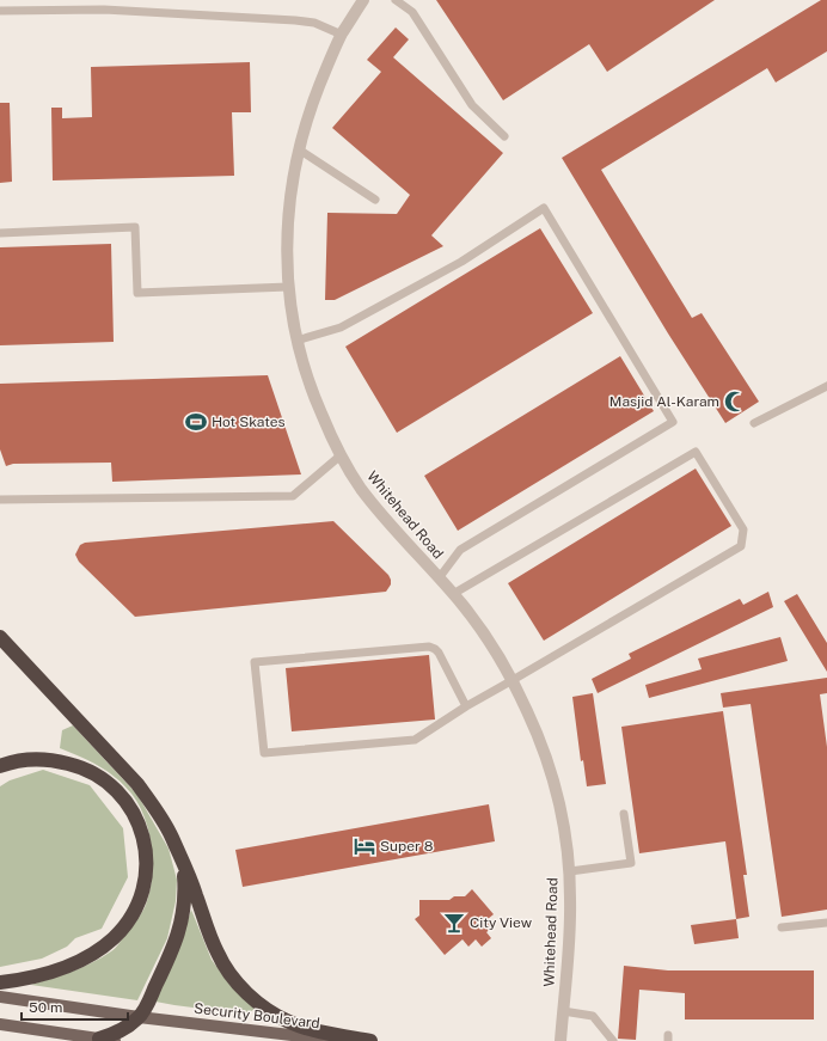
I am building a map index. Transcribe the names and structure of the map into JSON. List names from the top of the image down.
{
  "streets": {
    "main road": ["Security Boulevard"],
    "street": ["Whitehead Road"]
  },
  "places": {
    "mosque": ["Masjid Al-Karam"],
    "sports": ["Hot Skates"],
    "hotel": ["Super 8"],
    "bar": ["City View"]
  },
  "scale_bar": "50 m"
}
